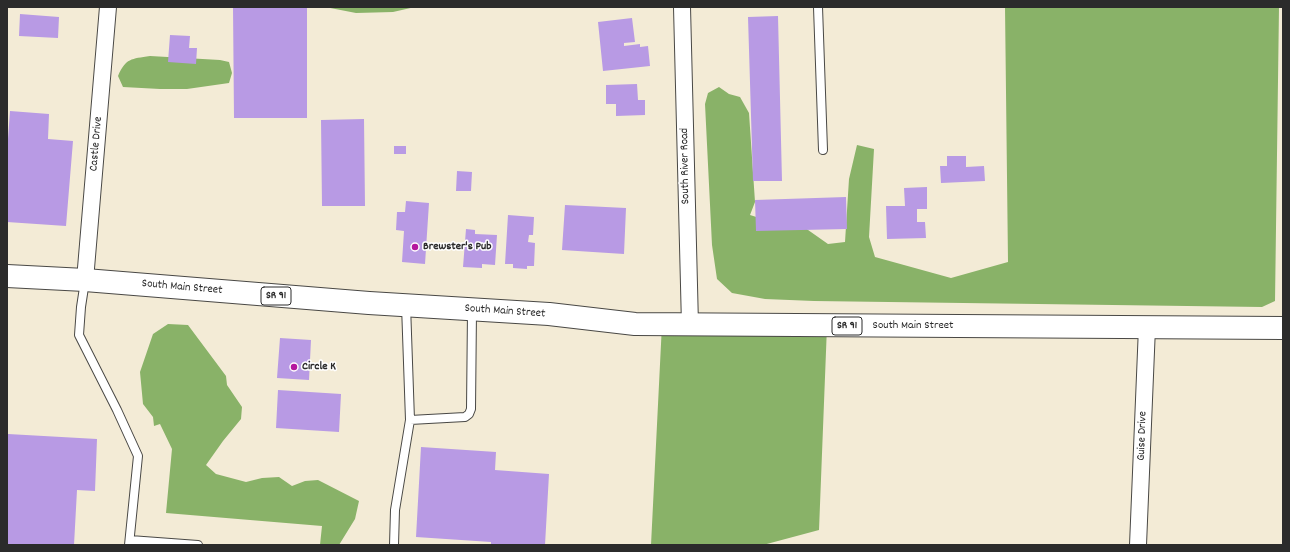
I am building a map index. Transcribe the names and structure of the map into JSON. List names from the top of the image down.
{
  "streets": {
    "main road": ["South Main Street", "SR 91"],
    "street": ["Castle Drive", "South River Road", "Guise Drive"]
  },
  "crossings": [
    ["Castle Drive", "South Main Street"],
    ["South River Road", "South Main Street"],
    ["South Main Street", "SR 91"],
    ["South Main Street", "Guise Drive"],
    ["SR 91", "Guise Drive"]
  ],
  "places": ["Brewster's Pub", "Circle K"]
}
